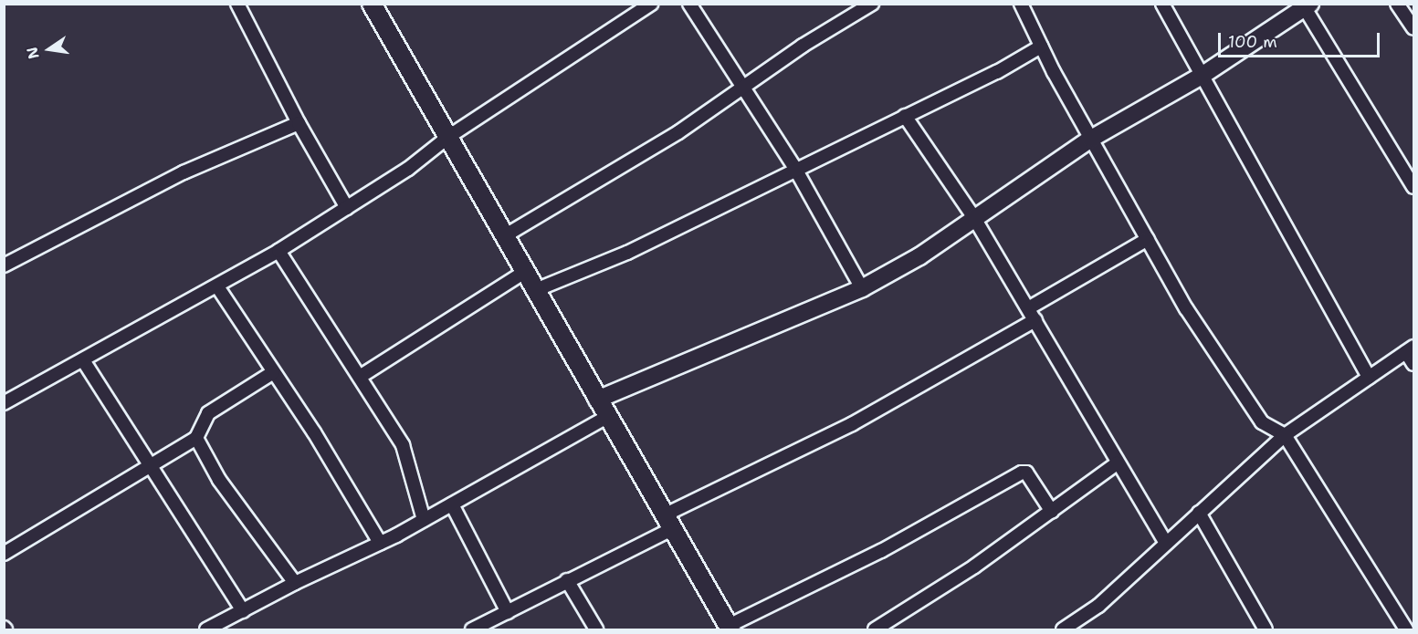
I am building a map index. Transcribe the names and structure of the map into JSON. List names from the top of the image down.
{
  "scale_bar": "100 m",
  "north": "left"
}
